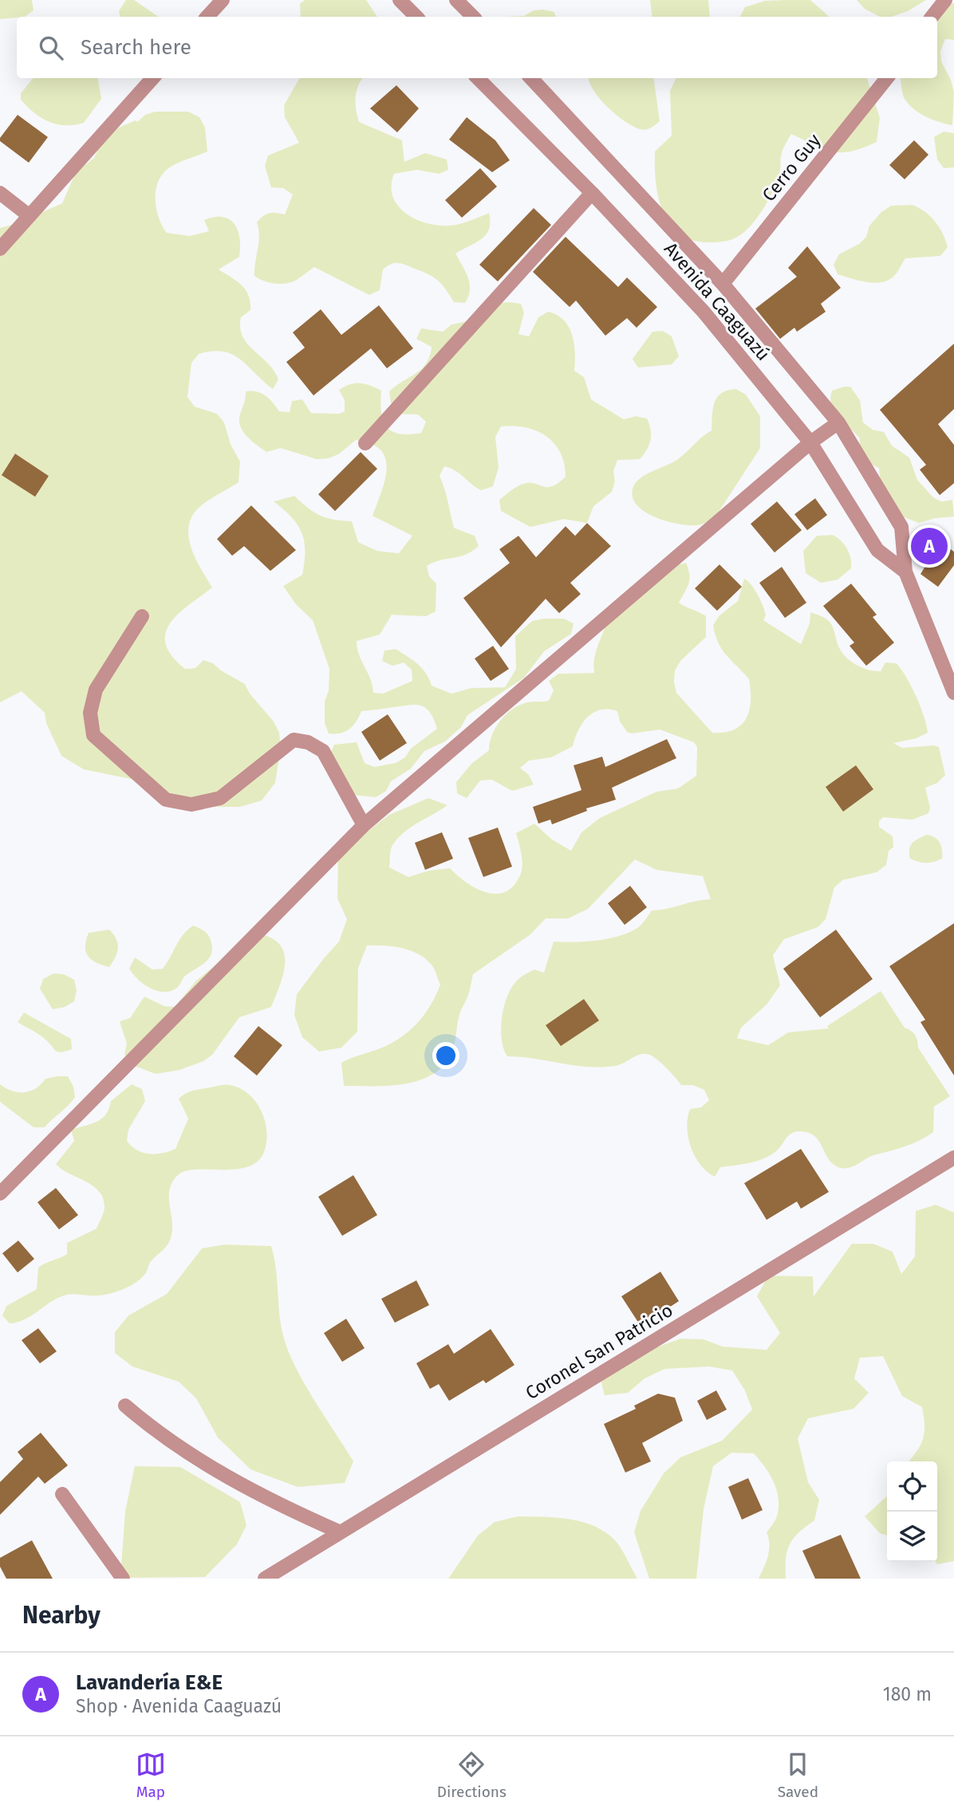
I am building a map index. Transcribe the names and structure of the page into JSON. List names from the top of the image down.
{
  "streets": {
    "street": ["Cerro Guy", "Avenida Caaguazú", "Coronel San Patricio"]
  },
  "crossings": [
    ["Cerro Guy", "Avenida Caaguazú"]
  ],
  "page": {
    "search": "Search here",
    "pins": "A",
    "heading": "Nearby",
    "list": [
      {
        "mark": "A",
        "name": "Lavandería E&E",
        "note": "Shop · Avenida Caaguazú",
        "value": "180 m"
      }
    ],
    "nav": ["Map", "Directions", "Saved"]
  }
}
